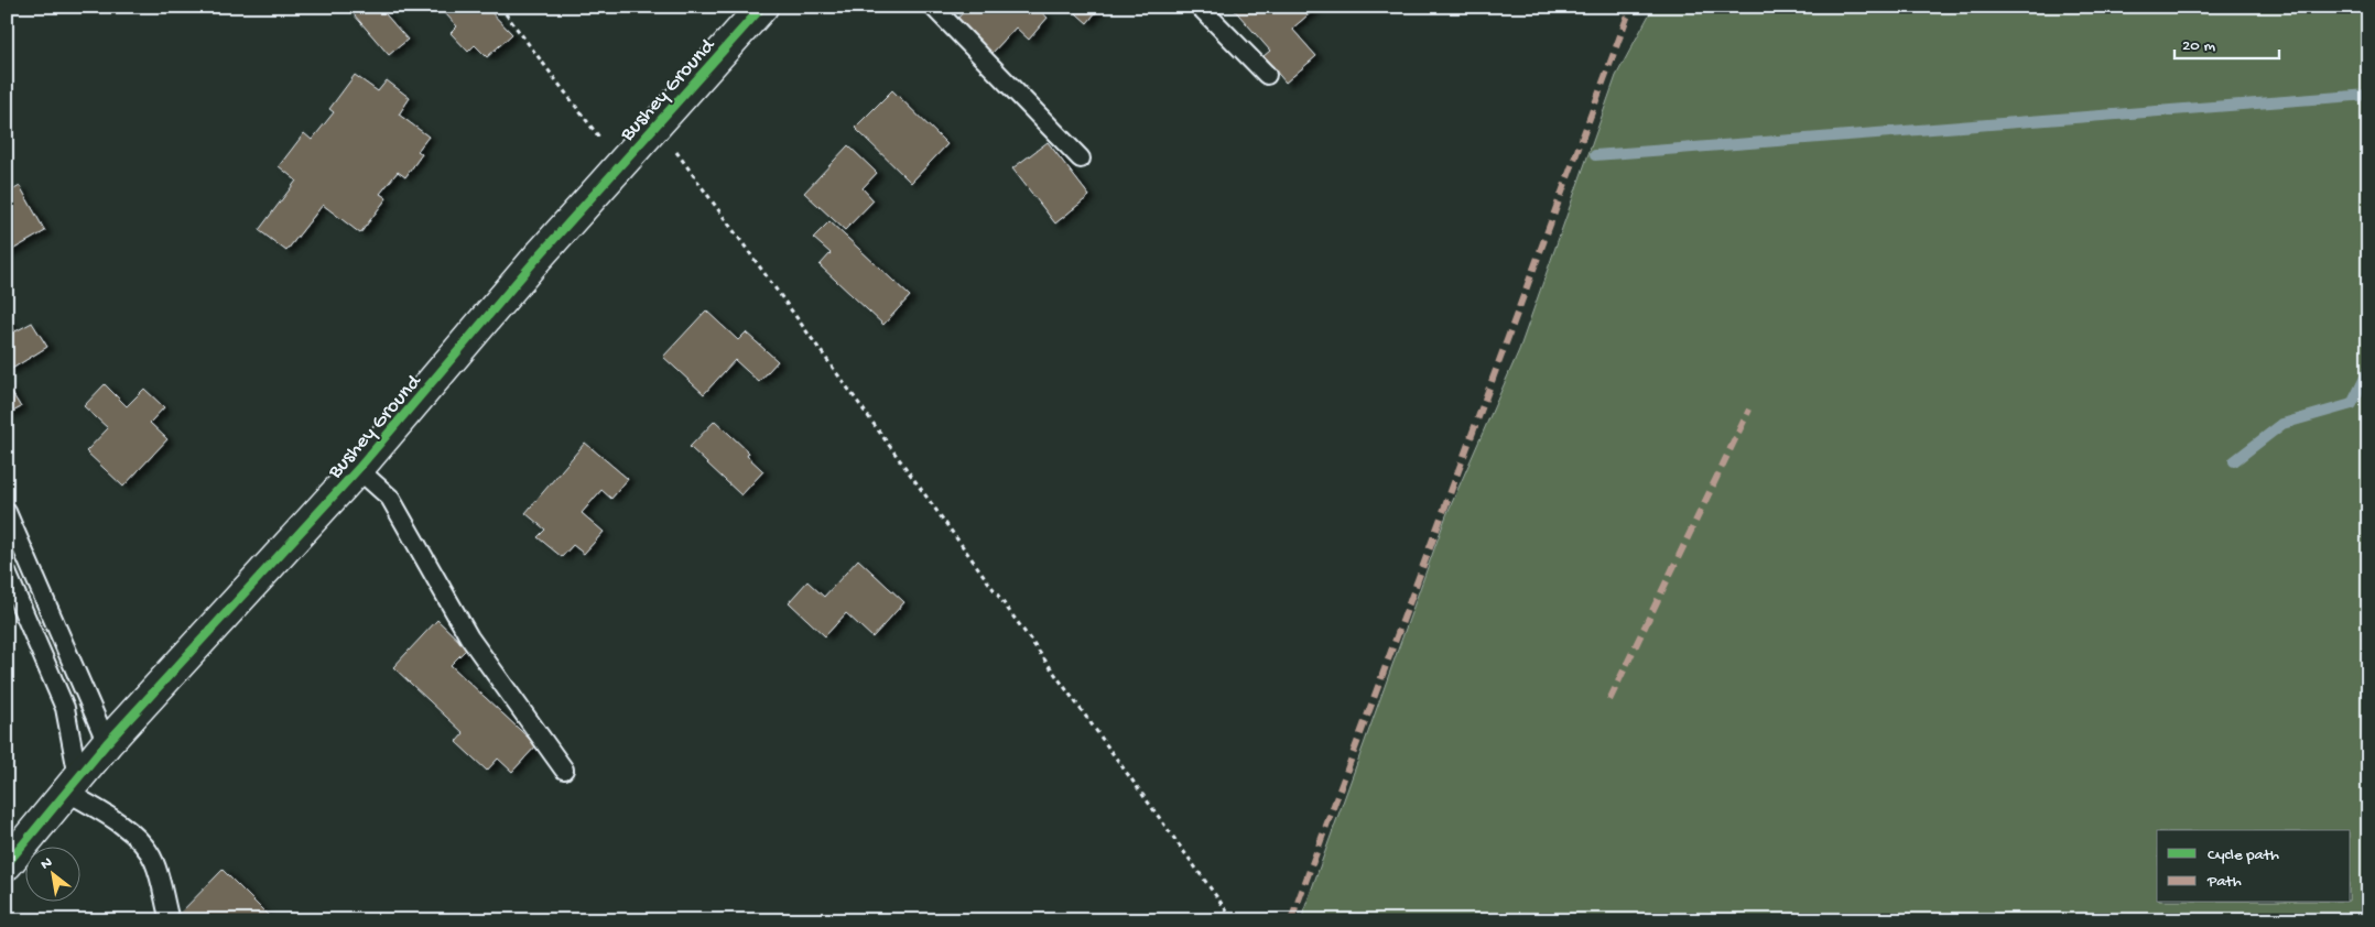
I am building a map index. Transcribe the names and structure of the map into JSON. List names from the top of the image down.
{
  "streets": {
    "street": ["Bushey Ground"]
  },
  "legend": ["Cycle path", "Path"],
  "scale_bar": "20 m",
  "north": "top left"
}
